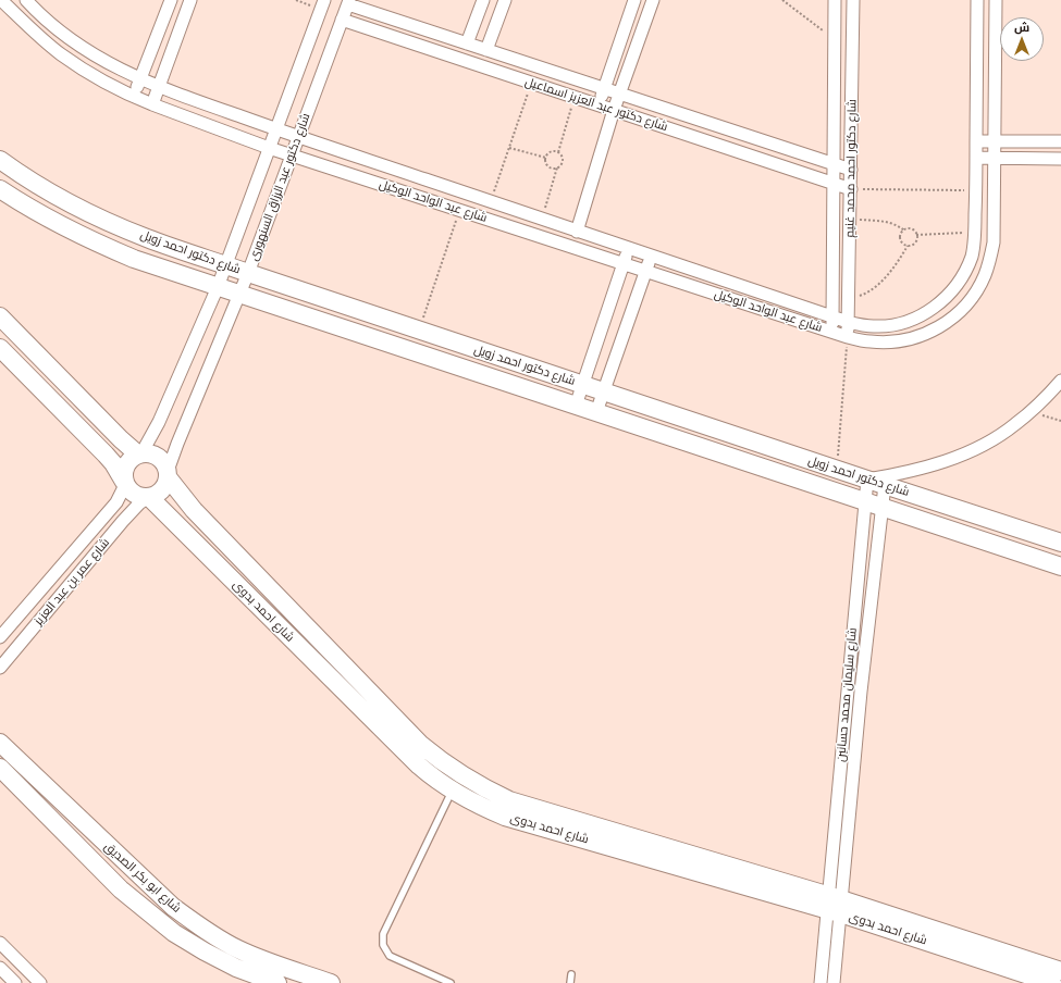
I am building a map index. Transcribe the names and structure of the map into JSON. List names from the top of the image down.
{
  "streets": {
    "street": [
      "شارع دكتور عبد العزيز اسماعيل",
      "شارع دكتور احمد محمد غنيم",
      "شارع دكتور عبد الرزاق السنهورى",
      "شارع عبد الواحد الوكيل",
      "شارع دكتور احمد زويل",
      "شارع عمر بن عبد العزيز",
      "شارع احمد بدوى",
      "شارع سليمان محمد حسانين",
      "شارع ابو بكر الصديق"
    ]
  },
  "crossings": [
    ["شارع دكتور عبد العزيز اسماعيل", "شارع دكتور احمد محمد غنيم"],
    ["شارع دكتور عبد العزيز اسماعيل", "شارع دكتور عبد الرزاق السنهورى"],
    ["شارع دكتور احمد محمد غنيم", "شارع عبد الواحد الوكيل"],
    ["شارع دكتور عبد الرزاق السنهورى", "شارع عبد الواحد الوكيل"],
    ["شارع دكتور عبد الرزاق السنهورى", "شارع دكتور احمد زويل"],
    ["شارع دكتور عبد الرزاق السنهورى", "شارع عمر بن عبد العزيز"],
    ["شارع دكتور عبد الرزاق السنهورى", "شارع احمد بدوى"],
    ["شارع دكتور احمد زويل", "شارع سليمان محمد حسانين"],
    ["شارع عمر بن عبد العزيز", "شارع احمد بدوى"],
    ["شارع احمد بدوى", "شارع سليمان محمد حسانين"]
  ],
  "north": "top"
}
